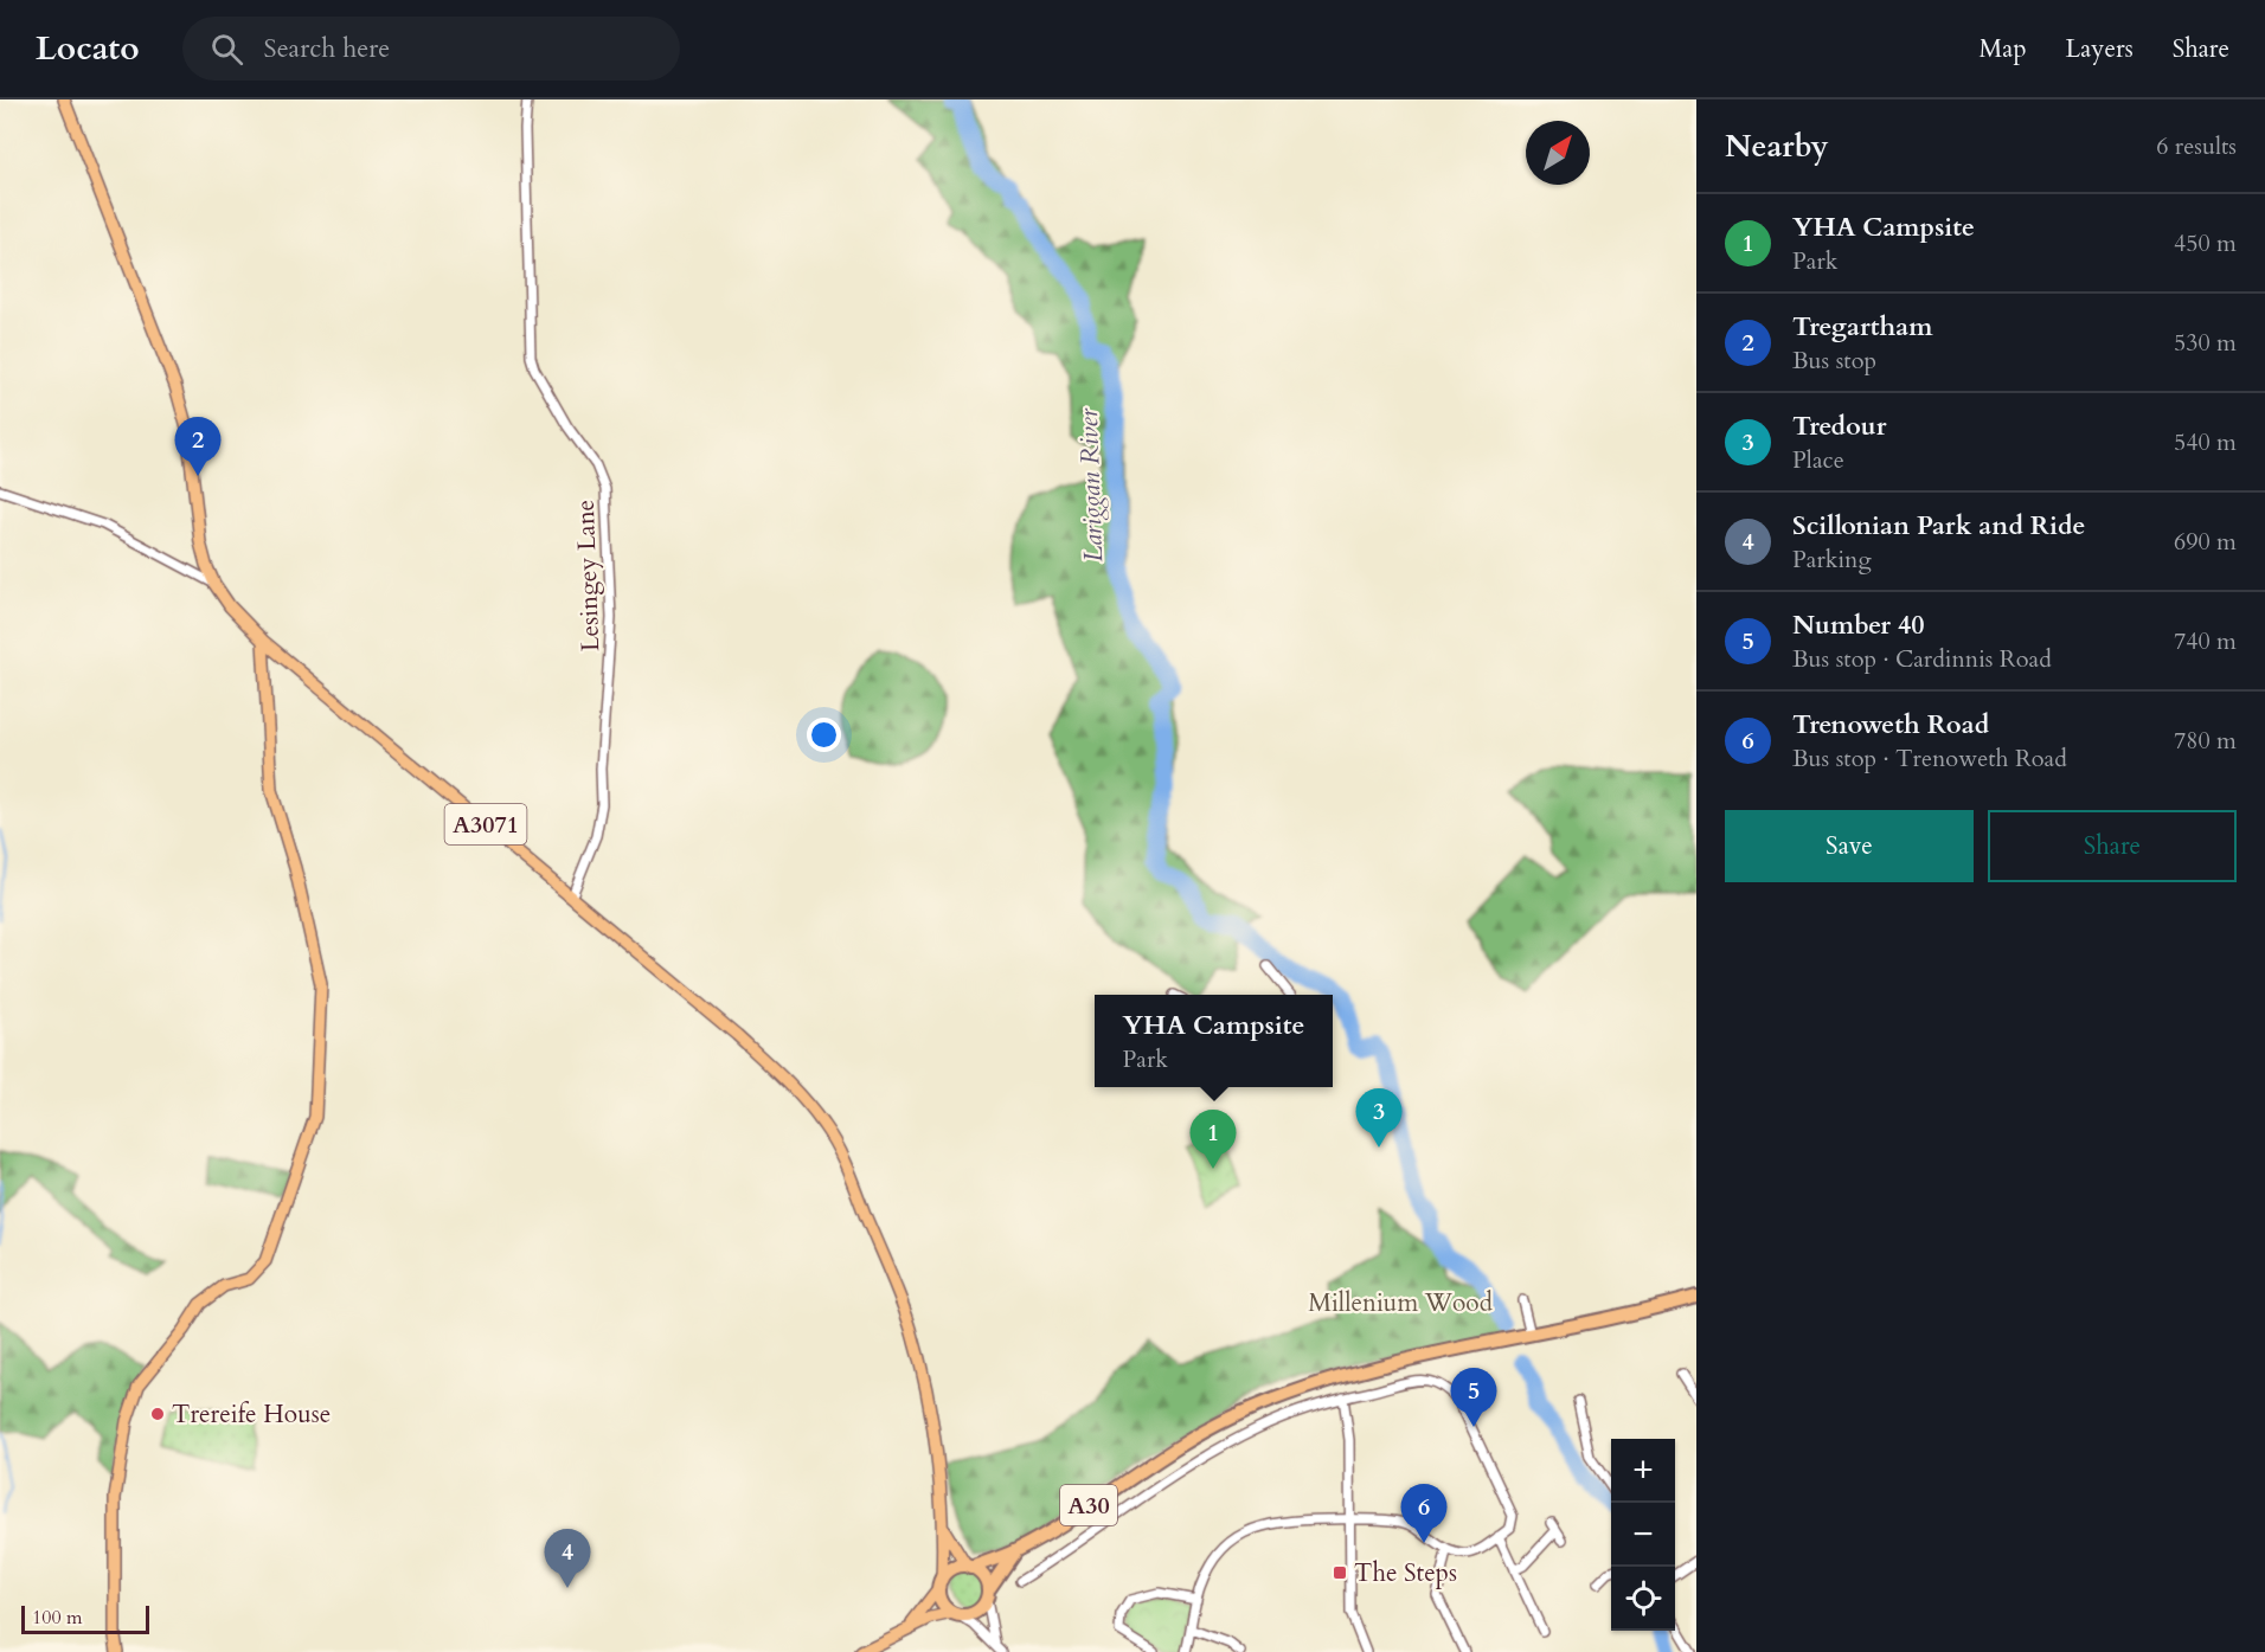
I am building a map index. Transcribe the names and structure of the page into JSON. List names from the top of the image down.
{
  "streets": {
    "highway": ["A30"],
    "main road": ["A3071"],
    "street": ["Lesingey Lane"]
  },
  "crossings": [
    ["Lesingey Lane", "A3071"],
    ["A3071", "A30"]
  ],
  "water": ["Lariggan River"],
  "parks": ["Millenium Wood"],
  "places": {
    "other": ["Trereife House"],
    "transit": ["The Steps"]
  },
  "scale_bar": "100 m",
  "north": "top right",
  "page": {
    "header": "Locato",
    "search": "Search here",
    "nav": ["Map", "Layers", "Share"],
    "heading": ["Nearby", "6 results"],
    "list": [
      {
        "mark": "1",
        "name": "YHA Campsite",
        "note": "Park",
        "value": "450 m"
      },
      {
        "mark": "2",
        "name": "Tregartham",
        "note": "Bus stop",
        "value": "530 m"
      },
      {
        "mark": "3",
        "name": "Tredour",
        "note": "Place",
        "value": "540 m"
      },
      {
        "mark": "4",
        "name": "Scillonian Park and Ride",
        "note": "Parking",
        "value": "690 m"
      },
      {
        "mark": "5",
        "name": "Number 40",
        "note": "Bus stop · Cardinnis Road",
        "value": "740 m"
      },
      {
        "mark": "6",
        "name": "Trenoweth Road",
        "note": "Bus stop · Trenoweth Road",
        "value": "780 m"
      }
    ],
    "pins": [
      "2",
      "3",
      "1",
      "5",
      "6",
      "4"
    ],
    "buttons": ["Save", "Share"],
    "popup": ["YHA Campsite", "Park"],
    "map_buttons": ["+", "−"],
    "scale": "100 m"
  }
}
